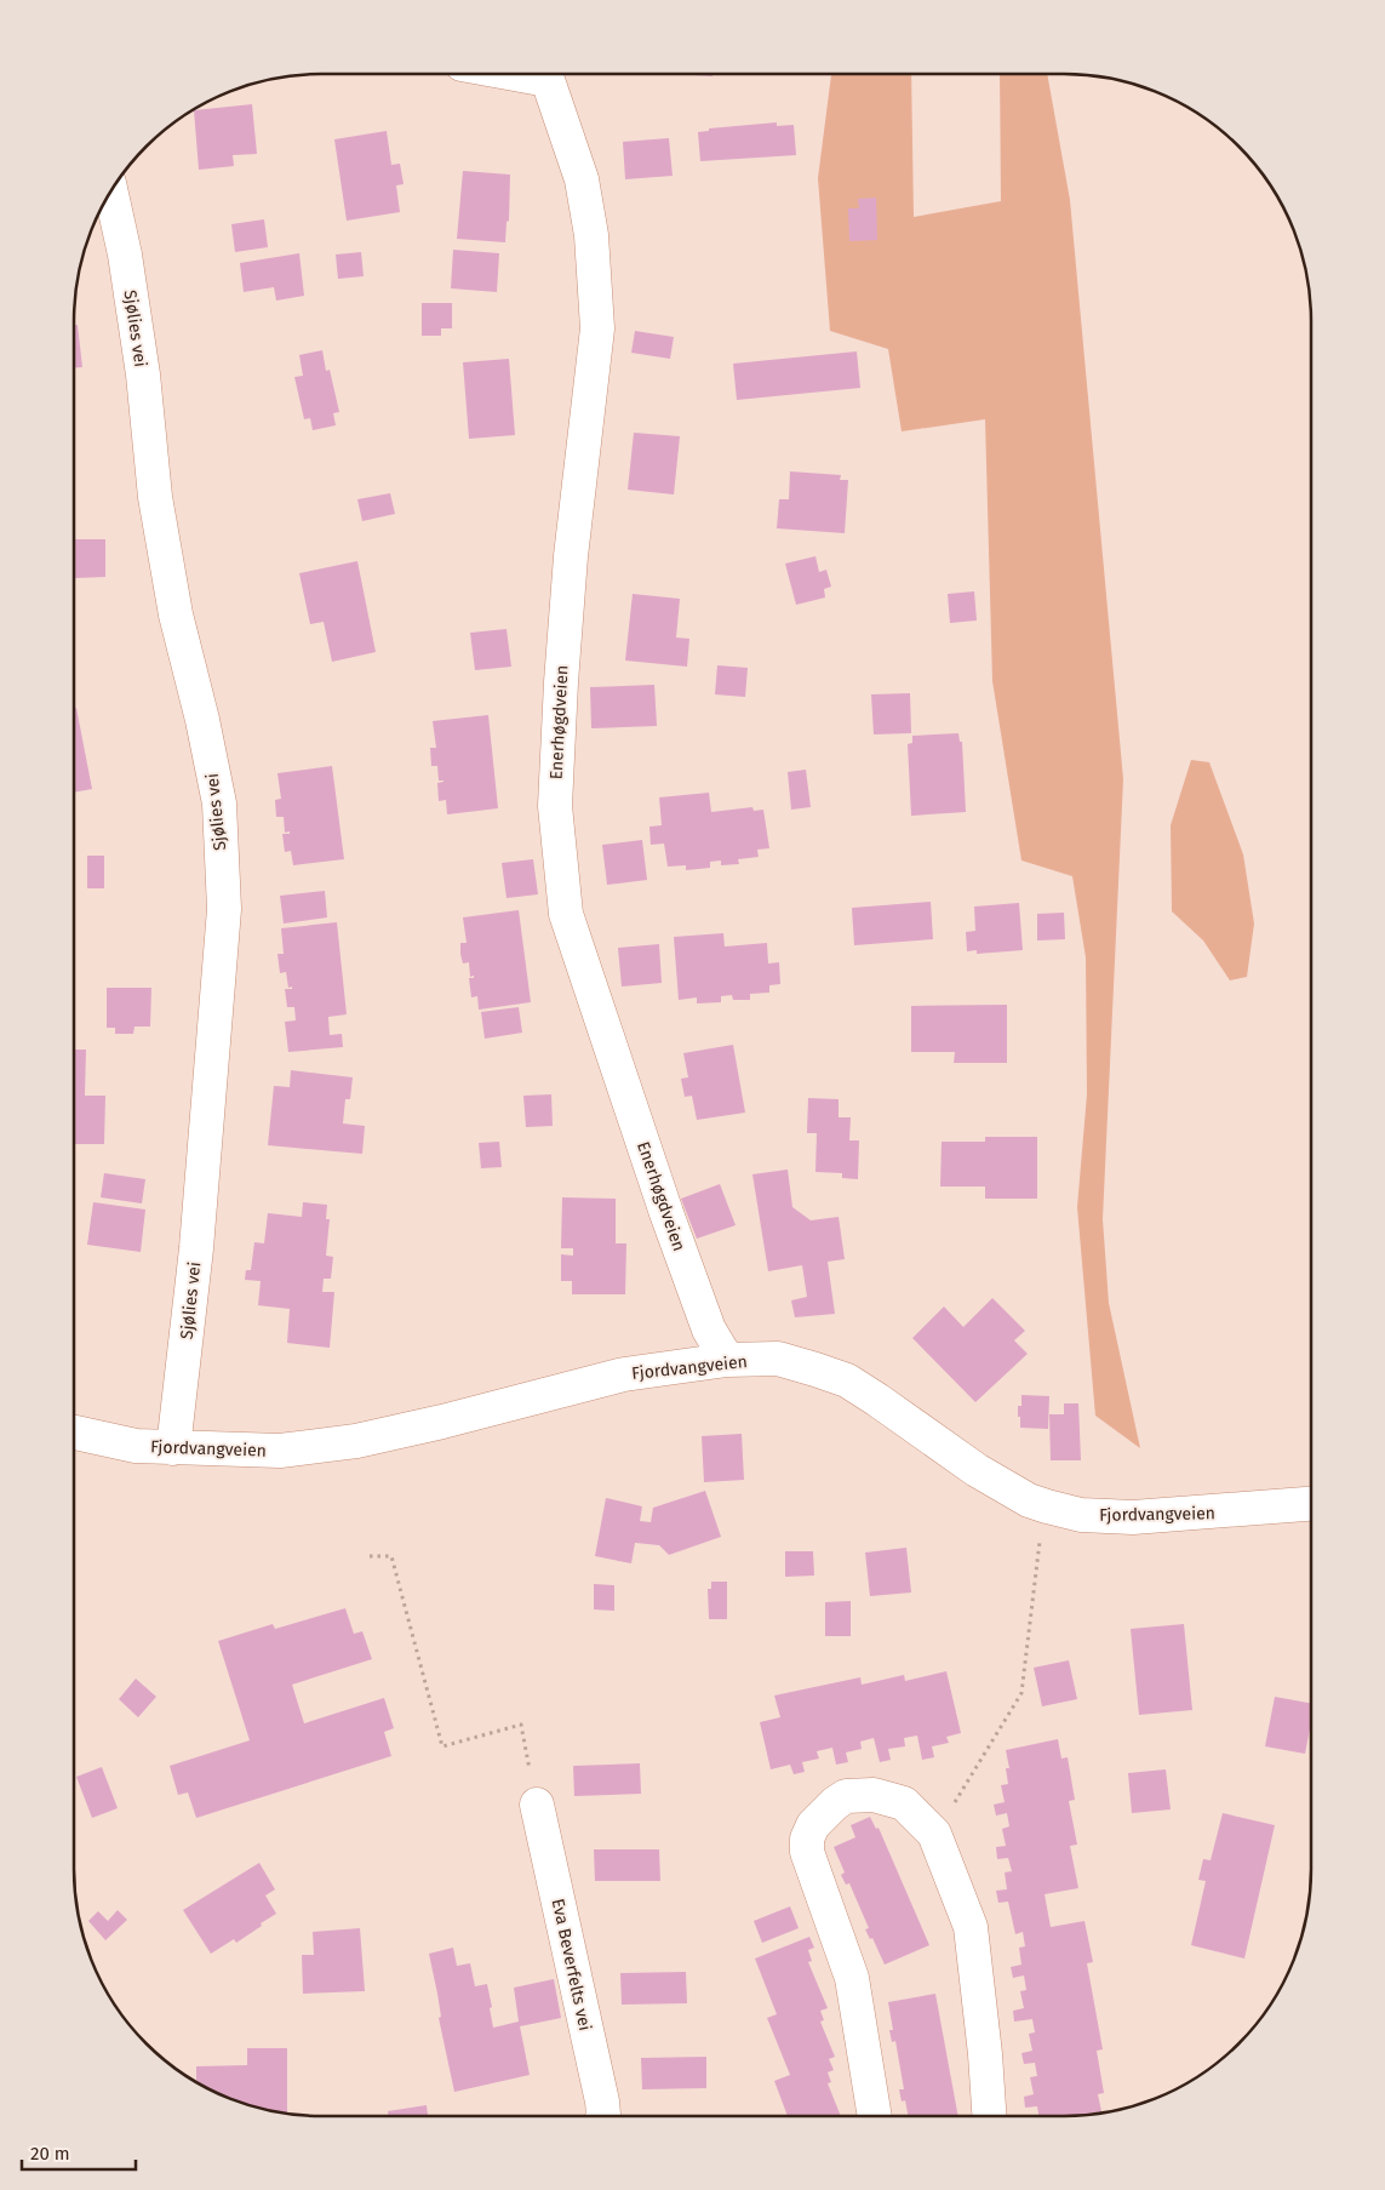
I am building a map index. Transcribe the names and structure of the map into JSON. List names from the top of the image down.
{
  "streets": {
    "street": [
      "Sjølies vei",
      "Enerhøgdveien",
      "Fjordvangveien",
      "Eva Beverfelts vei"
    ]
  },
  "crossings": [
    ["Sjølies vei", "Fjordvangveien"],
    ["Enerhøgdveien", "Fjordvangveien"]
  ],
  "scale_bar": "20 m"
}
